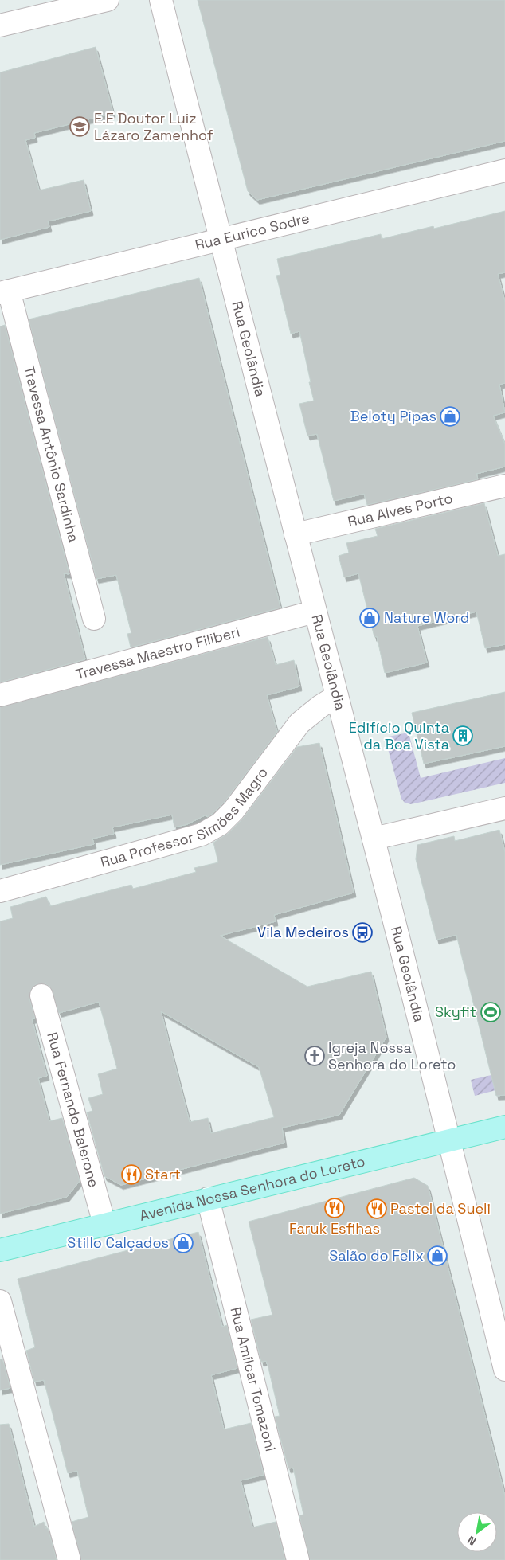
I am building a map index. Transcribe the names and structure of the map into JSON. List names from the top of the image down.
{
  "streets": {
    "main road": ["Avenida Nossa Senhora do Loreto"],
    "street": [
      "Rua Eurico Sodre",
      "Rua Geolândia",
      "Travessa Antônio Sardinha",
      "Rua Alves Porto",
      "Travessa Maestro Filiberi",
      "Rua Professor Simões Magro",
      "Rua Fernando Balerone",
      "Rua Amílcar Tomazoni"
    ]
  },
  "crossings": [
    ["Rua Eurico Sodre", "Rua Geolândia"],
    ["Rua Eurico Sodre", "Travessa Antônio Sardinha"],
    ["Rua Geolândia", "Rua Alves Porto"],
    ["Rua Geolândia", "Travessa Maestro Filiberi"],
    ["Rua Geolândia", "Rua Professor Simões Magro"],
    ["Rua Geolândia", "Avenida Nossa Senhora do Loreto"],
    ["Rua Fernando Balerone", "Avenida Nossa Senhora do Loreto"],
    ["Avenida Nossa Senhora do Loreto", "Rua Amílcar Tomazoni"]
  ],
  "places": {
    "school or university": ["E.E Doutor Luiz Lázaro Zamenhof"],
    "shop": [
      "Beloty Pipas",
      "Nature Word",
      "Stillo Calçados",
      "Salão do Felix"
    ],
    "building": ["Edifício Quinta da Boa Vista"],
    "bus stop": ["Vila Medeiros"],
    "sports": ["Skyfit"],
    "church": ["Igreja Nossa Senhora do Loreto"],
    "restaurant": ["Start", "Faruk Esfihas", "Pastel da Sueli"]
  },
  "north": "bottom left"
}
